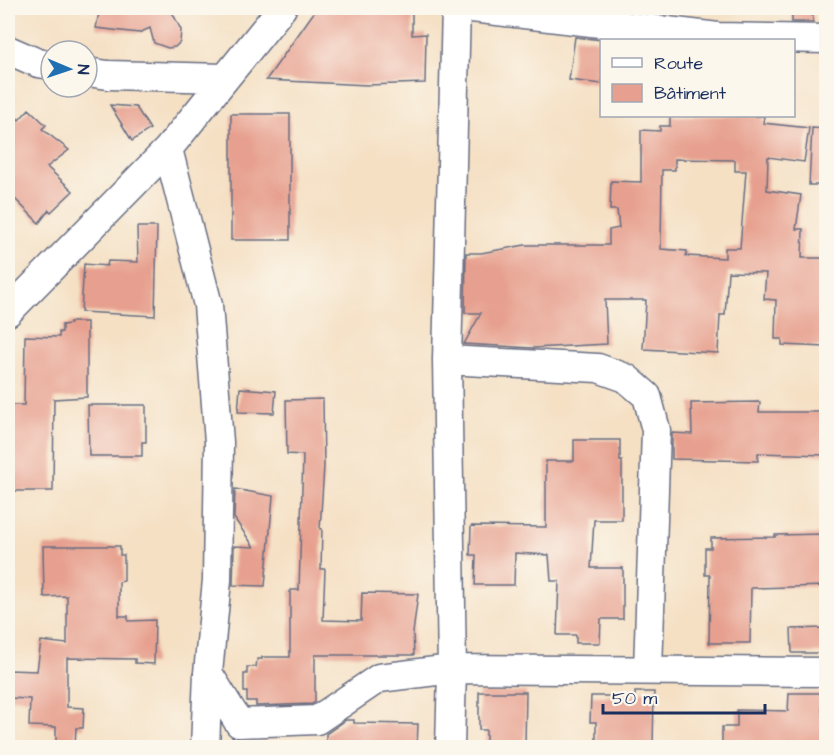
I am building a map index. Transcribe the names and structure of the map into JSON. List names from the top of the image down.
{
  "legend": ["Route", "Bâtiment"],
  "scale_bar": "50 m",
  "north": "right"
}
